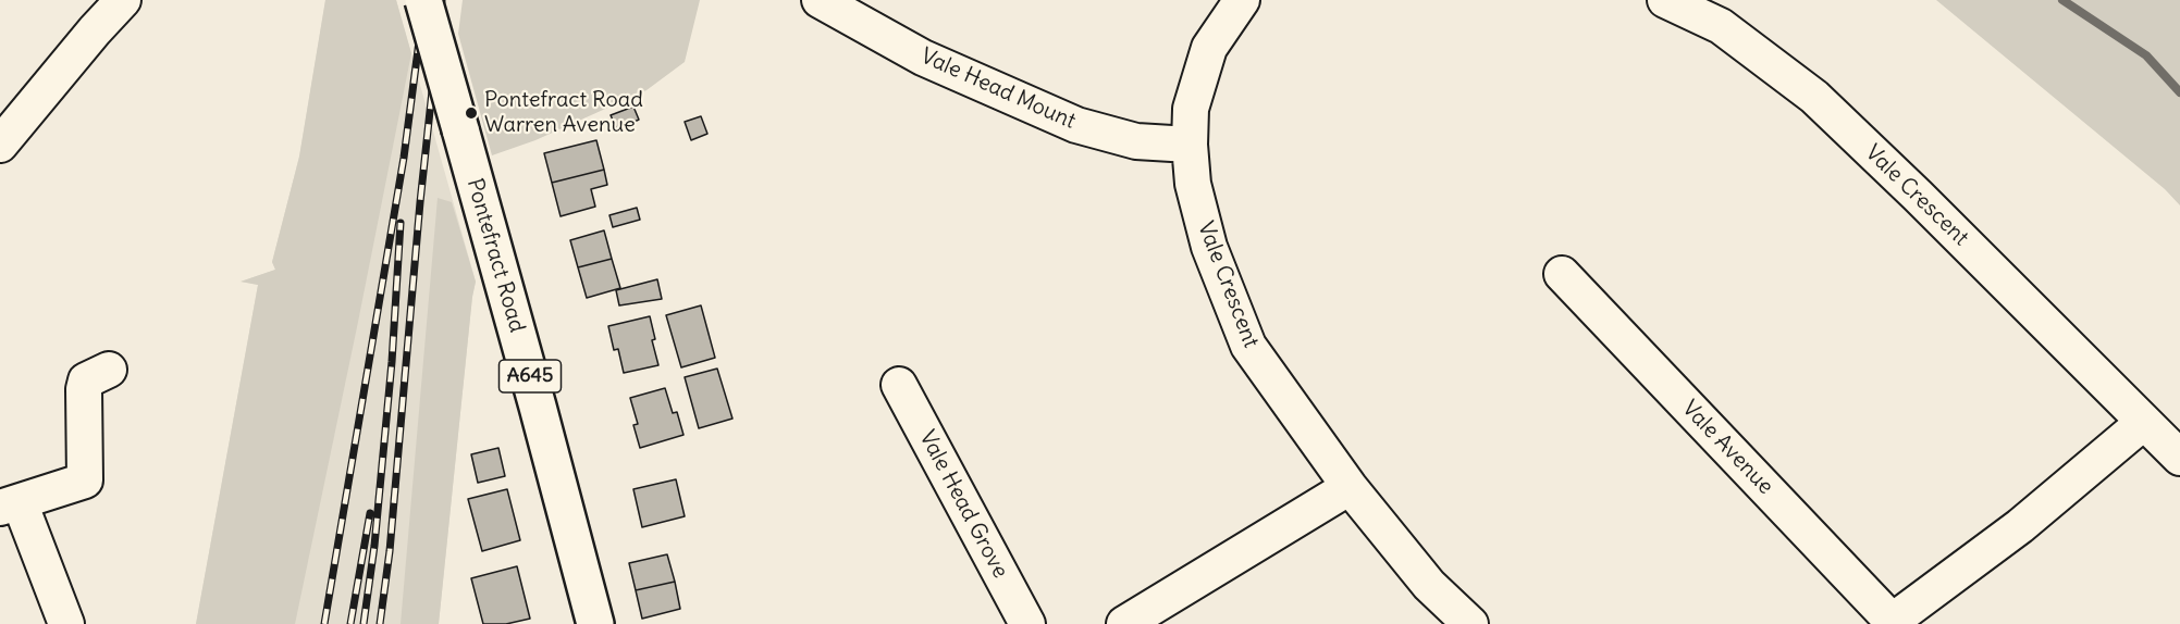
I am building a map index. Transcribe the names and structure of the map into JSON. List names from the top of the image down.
{
  "streets": {
    "main road": ["Pontefract Road", "A645"],
    "street": [
      "Vale Head Mount",
      "Vale Crescent",
      "Vale Avenue",
      "Vale Head Grove"
    ]
  },
  "crossings": [
    ["Vale Head Mount", "Vale Crescent"]
  ],
  "places": ["Pontefract Road Warren Avenue"]
}
